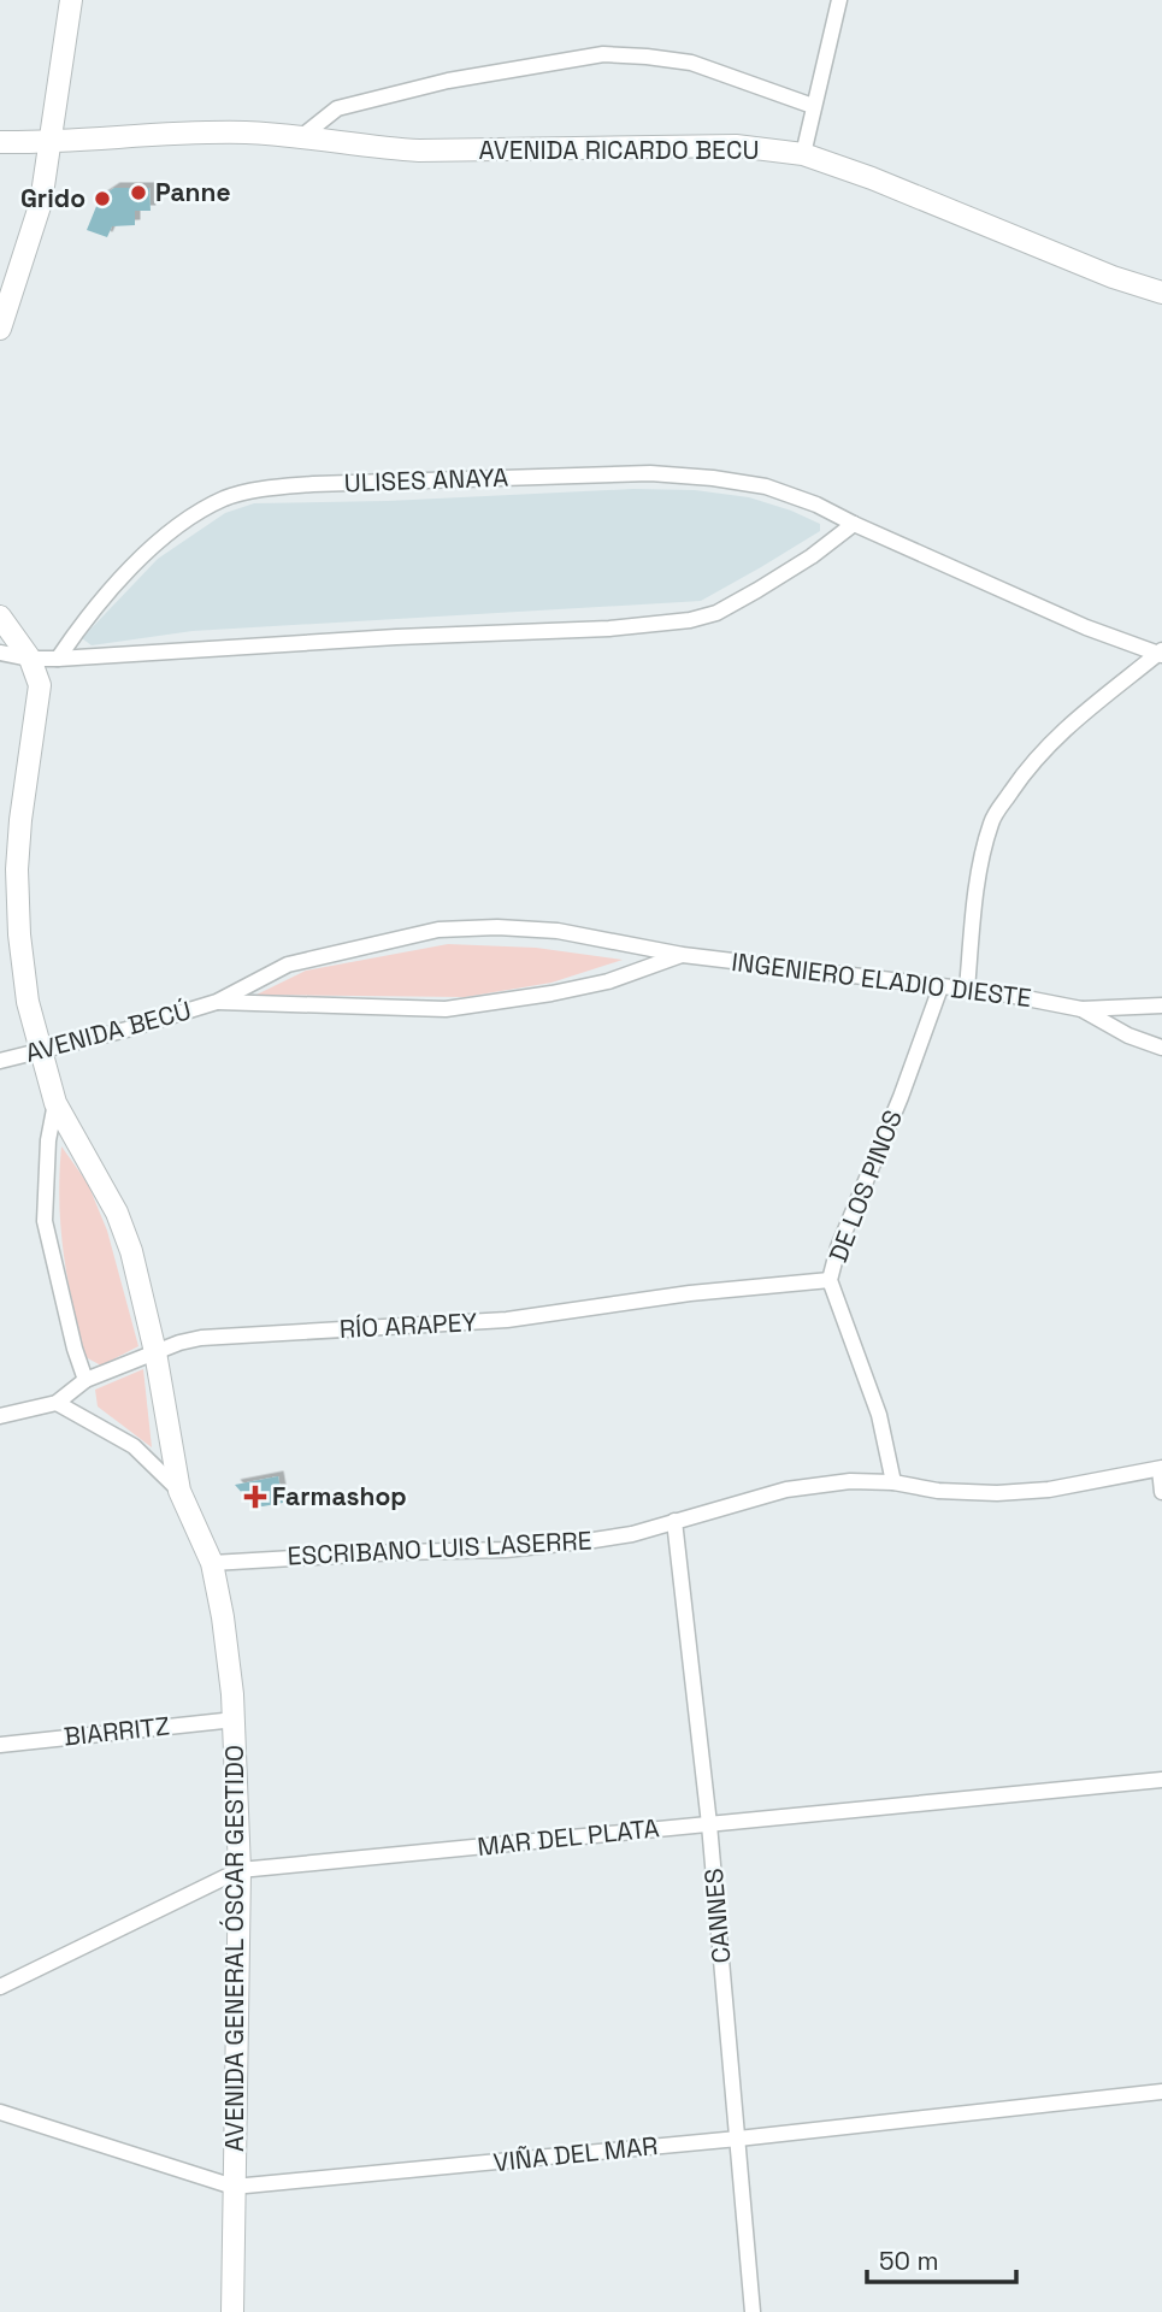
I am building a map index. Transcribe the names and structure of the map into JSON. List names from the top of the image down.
{
  "streets": {
    "street": [
      "AVENIDA RICARDO BECU",
      "ULISES ANAYA",
      "INGENIERO ELADIO DIESTE",
      "AVENIDA BECÚ",
      "DE LOS PINOS",
      "RÍO ARAPEY",
      "ESCRIBANO LUIS LASERRE",
      "BIARRITZ",
      "MAR DEL PLATA",
      "CANNES",
      "AVENIDA GENERAL ÓSCAR GESTIDO",
      "VIÑA DEL MAR"
    ]
  },
  "crossings": [
    ["INGENIERO ELADIO DIESTE", "AVENIDA BECÚ"],
    ["INGENIERO ELADIO DIESTE", "DE LOS PINOS"],
    ["AVENIDA BECÚ", "AVENIDA GENERAL ÓSCAR GESTIDO"],
    ["DE LOS PINOS", "RÍO ARAPEY"],
    ["DE LOS PINOS", "ESCRIBANO LUIS LASERRE"],
    ["RÍO ARAPEY", "AVENIDA GENERAL ÓSCAR GESTIDO"],
    ["ESCRIBANO LUIS LASERRE", "CANNES"],
    ["ESCRIBANO LUIS LASERRE", "AVENIDA GENERAL ÓSCAR GESTIDO"],
    ["BIARRITZ", "AVENIDA GENERAL ÓSCAR GESTIDO"],
    ["MAR DEL PLATA", "CANNES"],
    ["MAR DEL PLATA", "AVENIDA GENERAL ÓSCAR GESTIDO"],
    ["CANNES", "VIÑA DEL MAR"],
    ["AVENIDA GENERAL ÓSCAR GESTIDO", "VIÑA DEL MAR"]
  ],
  "places": {
    "other": ["Panne", "Grido"],
    "health": ["Farmashop"]
  },
  "scale_bar": "50 m"
}
